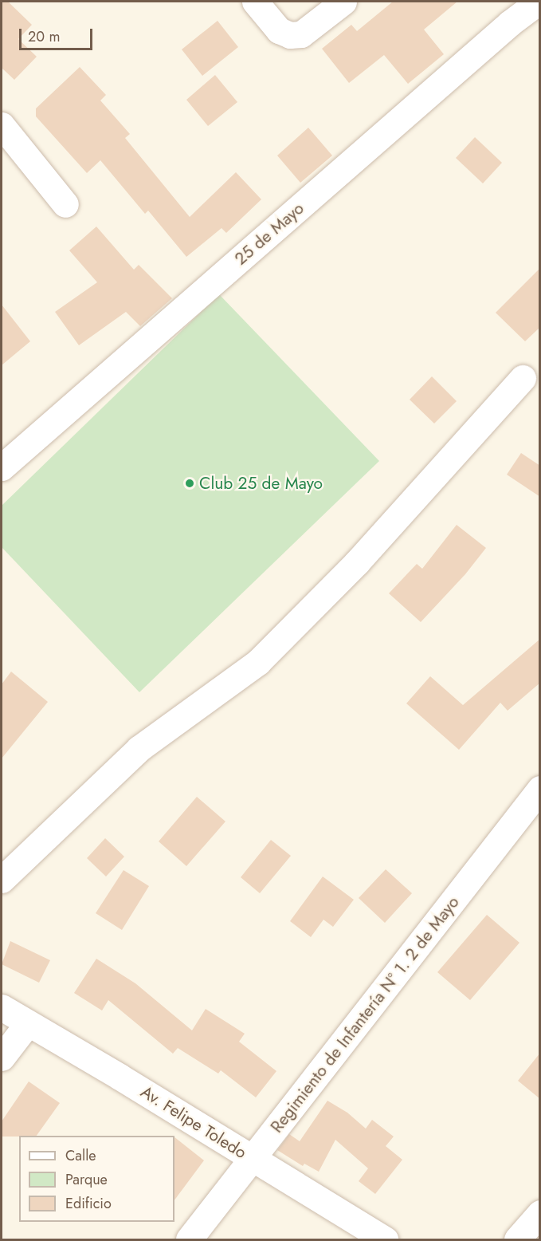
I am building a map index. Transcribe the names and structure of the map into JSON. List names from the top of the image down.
{
  "streets": {
    "street": ["25 de Mayo", "Regimiento de Infantería N° 1. 2 de Mayo", "Av. Felipe Toledo"]
  },
  "crossings": [
    ["Regimiento de Infantería N° 1. 2 de Mayo", "Av. Felipe Toledo"]
  ],
  "places": ["Club 25 de Mayo"],
  "legend": ["Calle", "Parque", "Edificio"],
  "scale_bar": "20 m"
}
